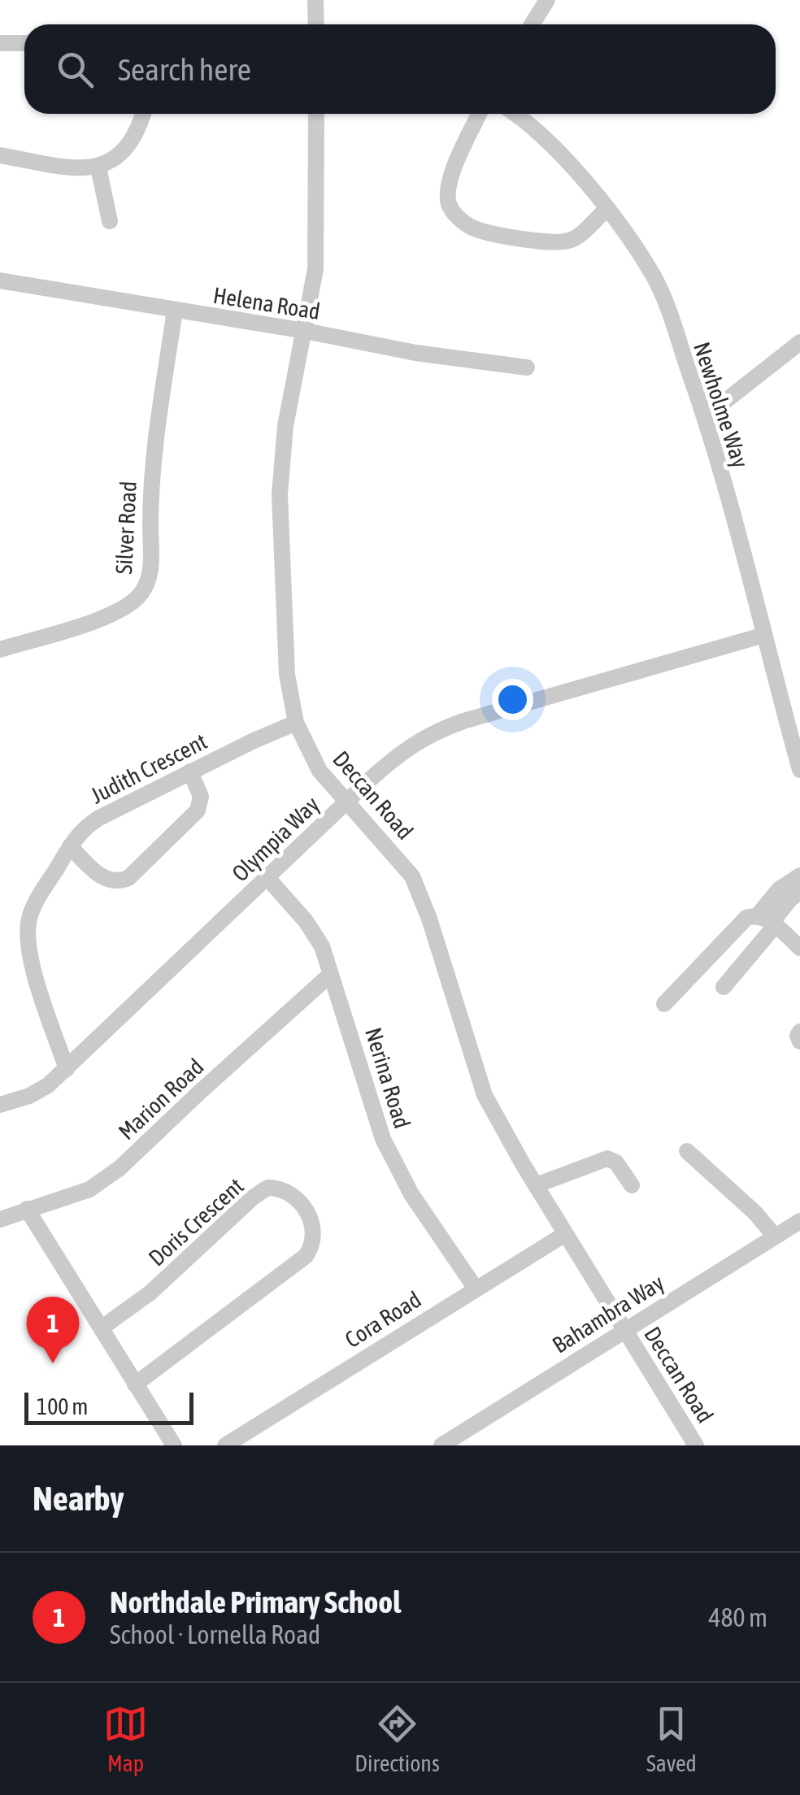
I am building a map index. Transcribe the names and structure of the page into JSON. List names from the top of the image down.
{
  "streets": {
    "street": [
      "Helena Road",
      "Newholme Way",
      "Silver Road",
      "Judith Crescent",
      "Deccan Road",
      "Olympia Way",
      "Nerina Road",
      "Marion Road",
      "Doris Crescent",
      "Bahambra Way",
      "Cora Road"
    ]
  },
  "crossings": [
    ["Helena Road", "Silver Road"],
    ["Helena Road", "Deccan Road"],
    ["Newholme Way", "Olympia Way"],
    ["Judith Crescent", "Deccan Road"],
    ["Judith Crescent", "Olympia Way"],
    ["Deccan Road", "Olympia Way"],
    ["Deccan Road", "Bahambra Way"],
    ["Deccan Road", "Cora Road"],
    ["Olympia Way", "Nerina Road"],
    ["Nerina Road", "Marion Road"],
    ["Nerina Road", "Cora Road"]
  ],
  "scale_bar": "100 m",
  "page": {
    "search": "Search here",
    "pins": "1",
    "scale": "100 m",
    "heading": "Nearby",
    "list": [
      {
        "mark": "1",
        "name": "Northdale Primary School",
        "note": "School · Lornella Road",
        "value": "480 m"
      }
    ],
    "nav": ["Map", "Directions", "Saved"]
  }
}
